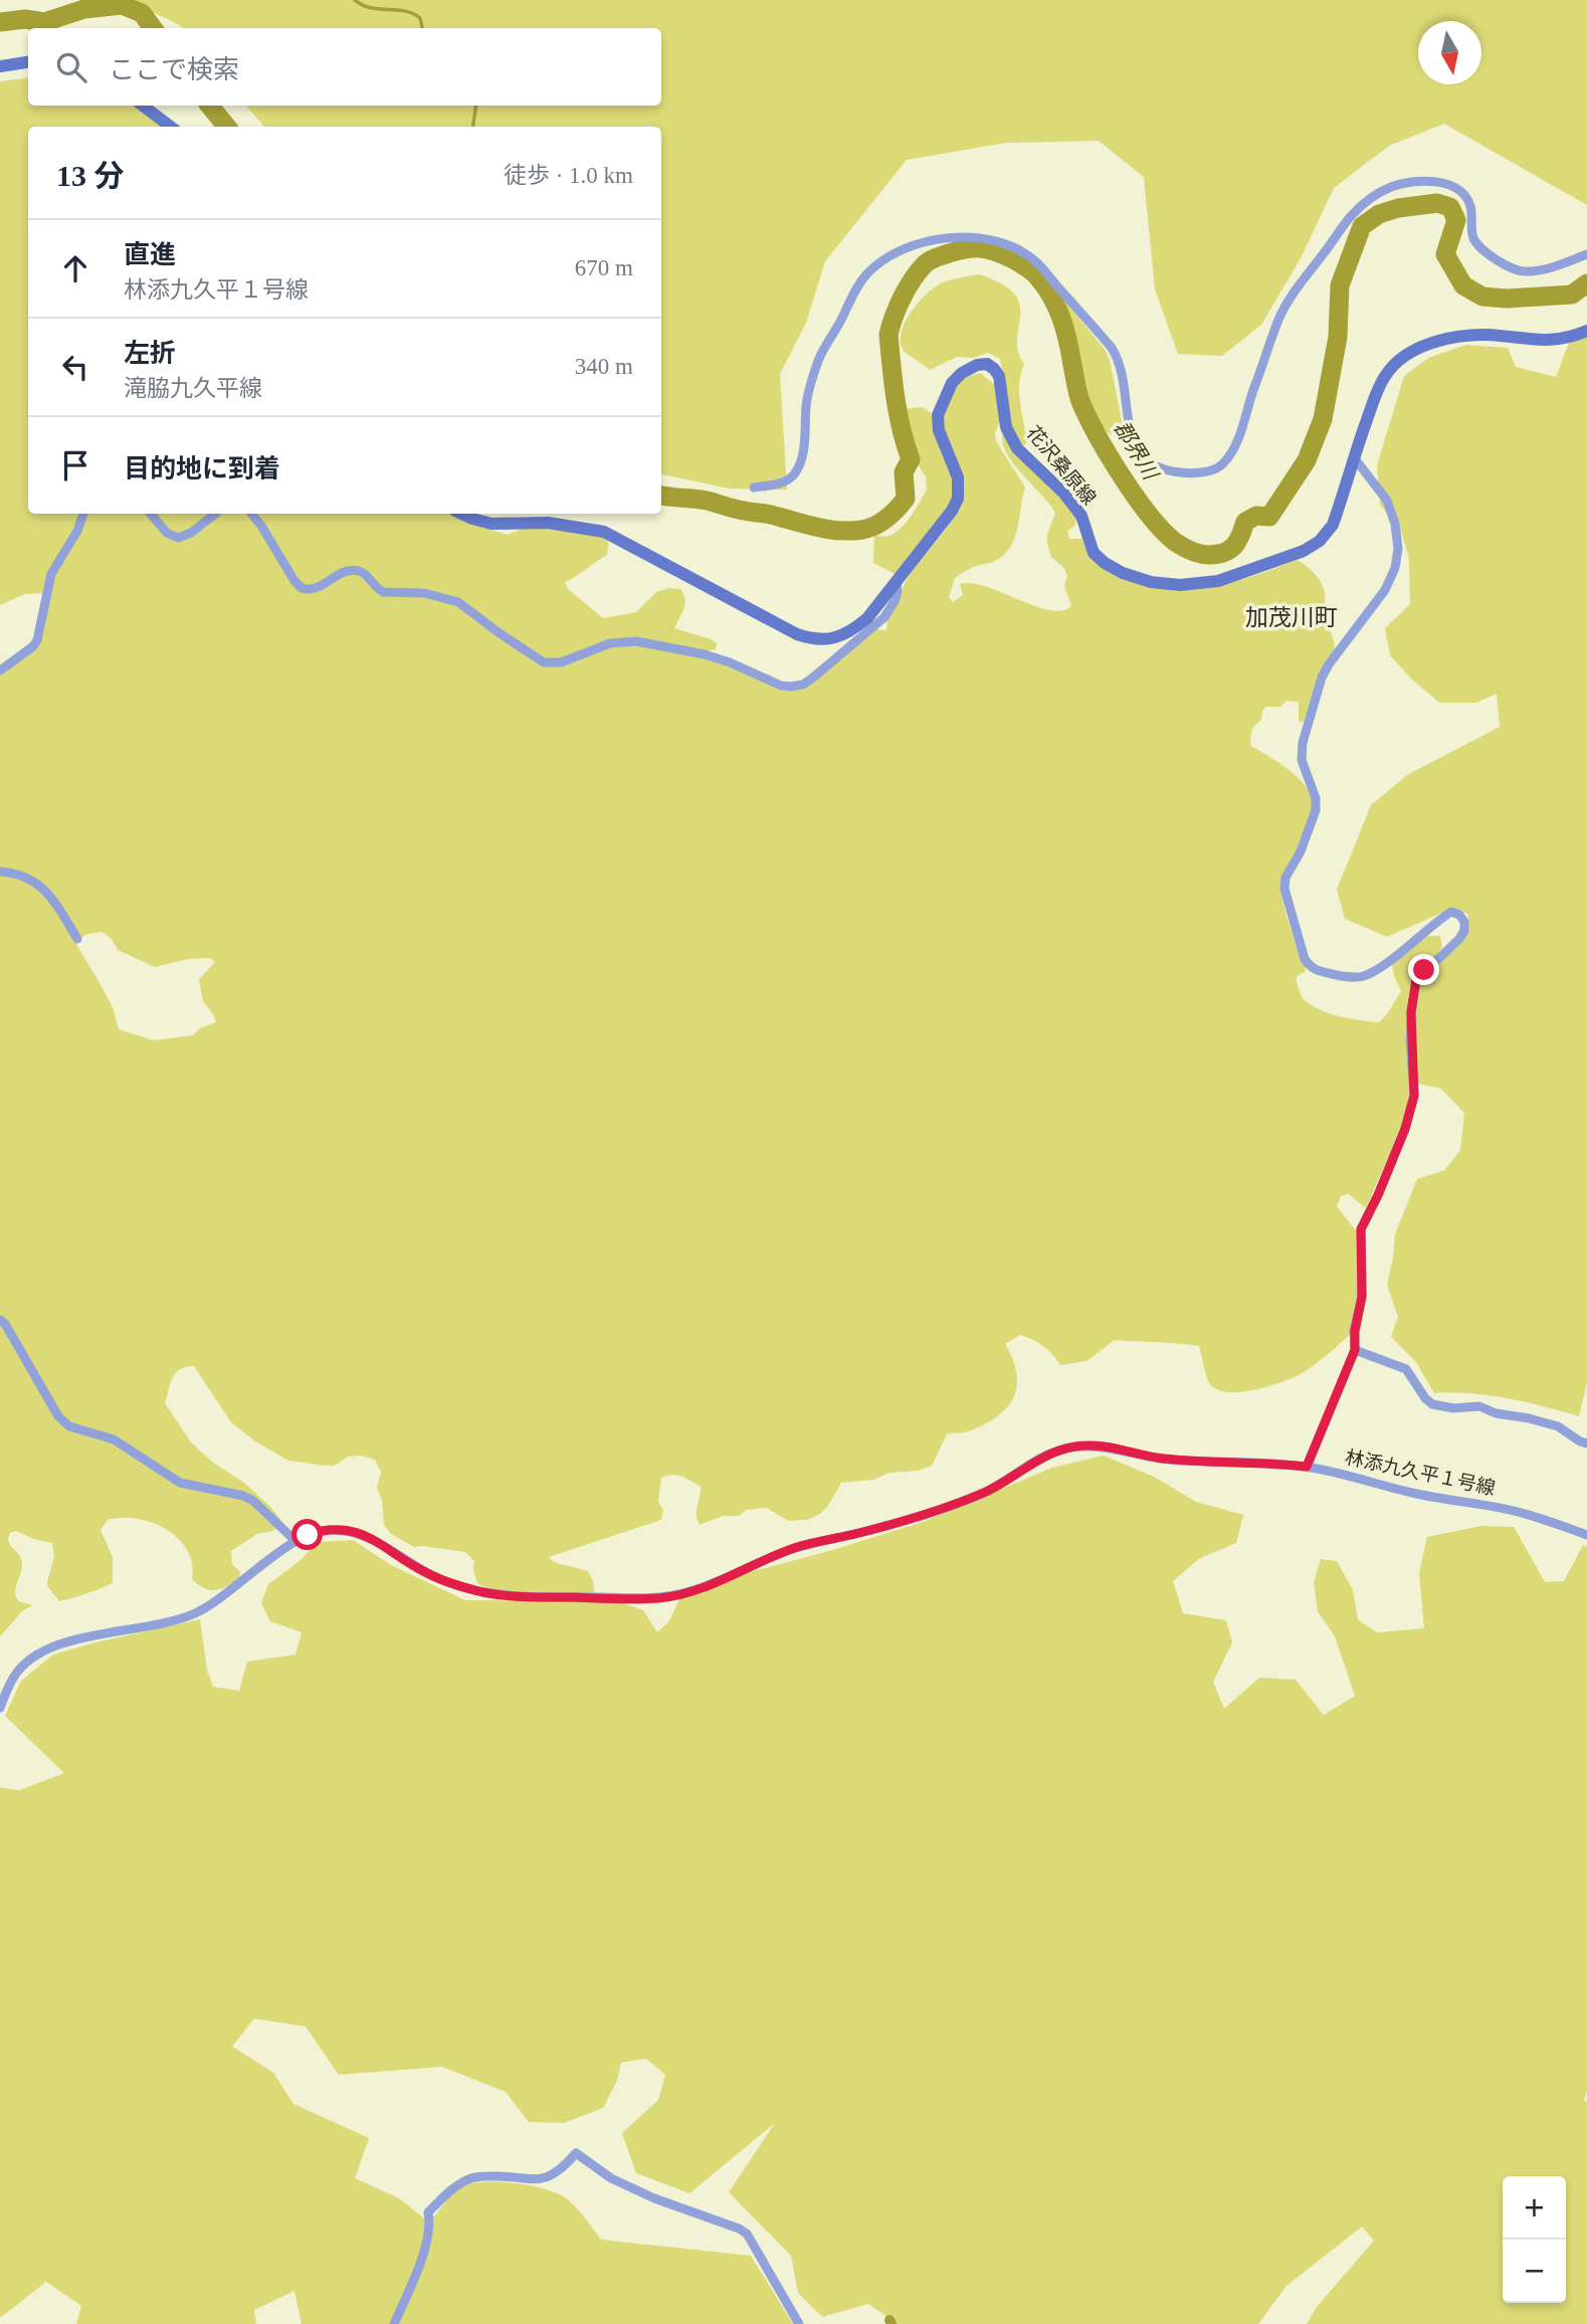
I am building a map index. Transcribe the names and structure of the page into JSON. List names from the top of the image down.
{
  "streets": {
    "main road": ["花沢桑原線"],
    "street": ["林添九久平１号線"]
  },
  "districts": ["加茂川町"],
  "water": ["郡界川"],
  "north": "bottom",
  "page": {
    "search": "ここで検索",
    "heading": ["13 分", "徒歩 · 1.0 km"],
    "list": [
      ["直進", "林添九久平１号線", "670 m"],
      ["左折", "滝脇九久平線", "340 m"],
      "目的地に到着"
    ],
    "map_buttons": ["+", "−"]
  }
}
